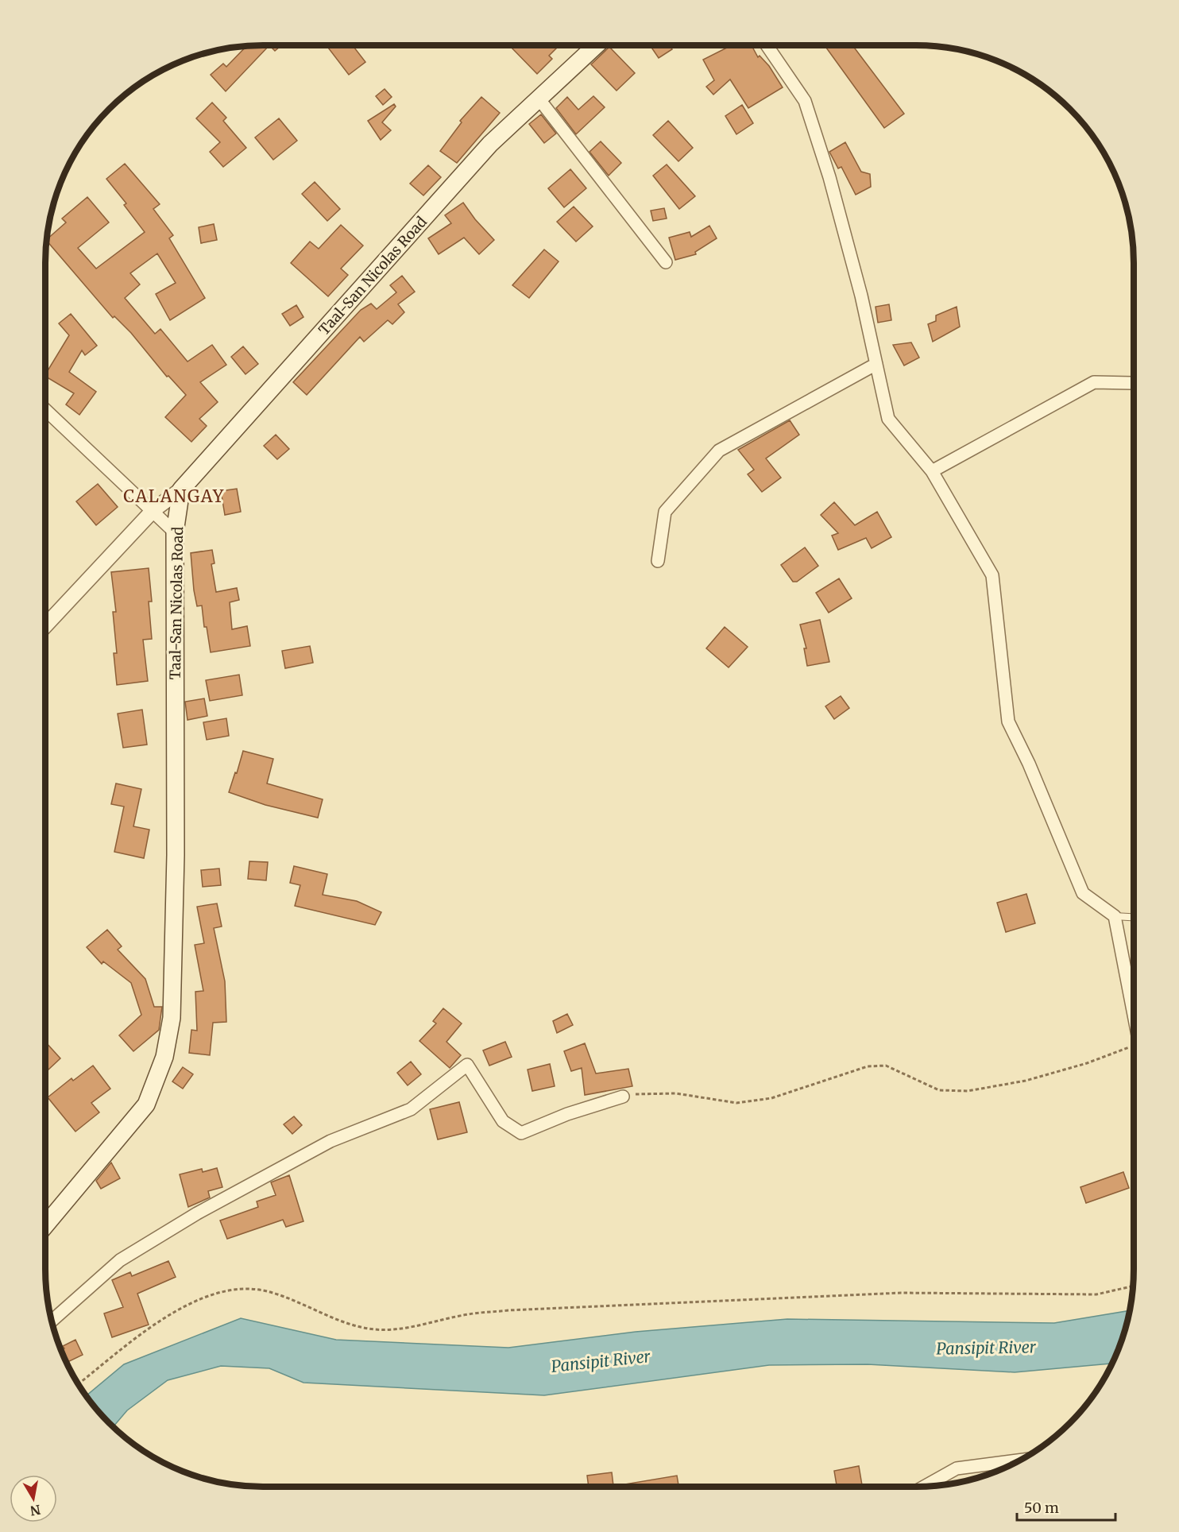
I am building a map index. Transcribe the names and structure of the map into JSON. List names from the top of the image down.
{
  "streets": {
    "main road": ["Taal-San Nicolas Road"]
  },
  "districts": ["CALANGAY"],
  "water": ["Pansipit River"],
  "scale_bar": "50 m",
  "north": "bottom"
}
